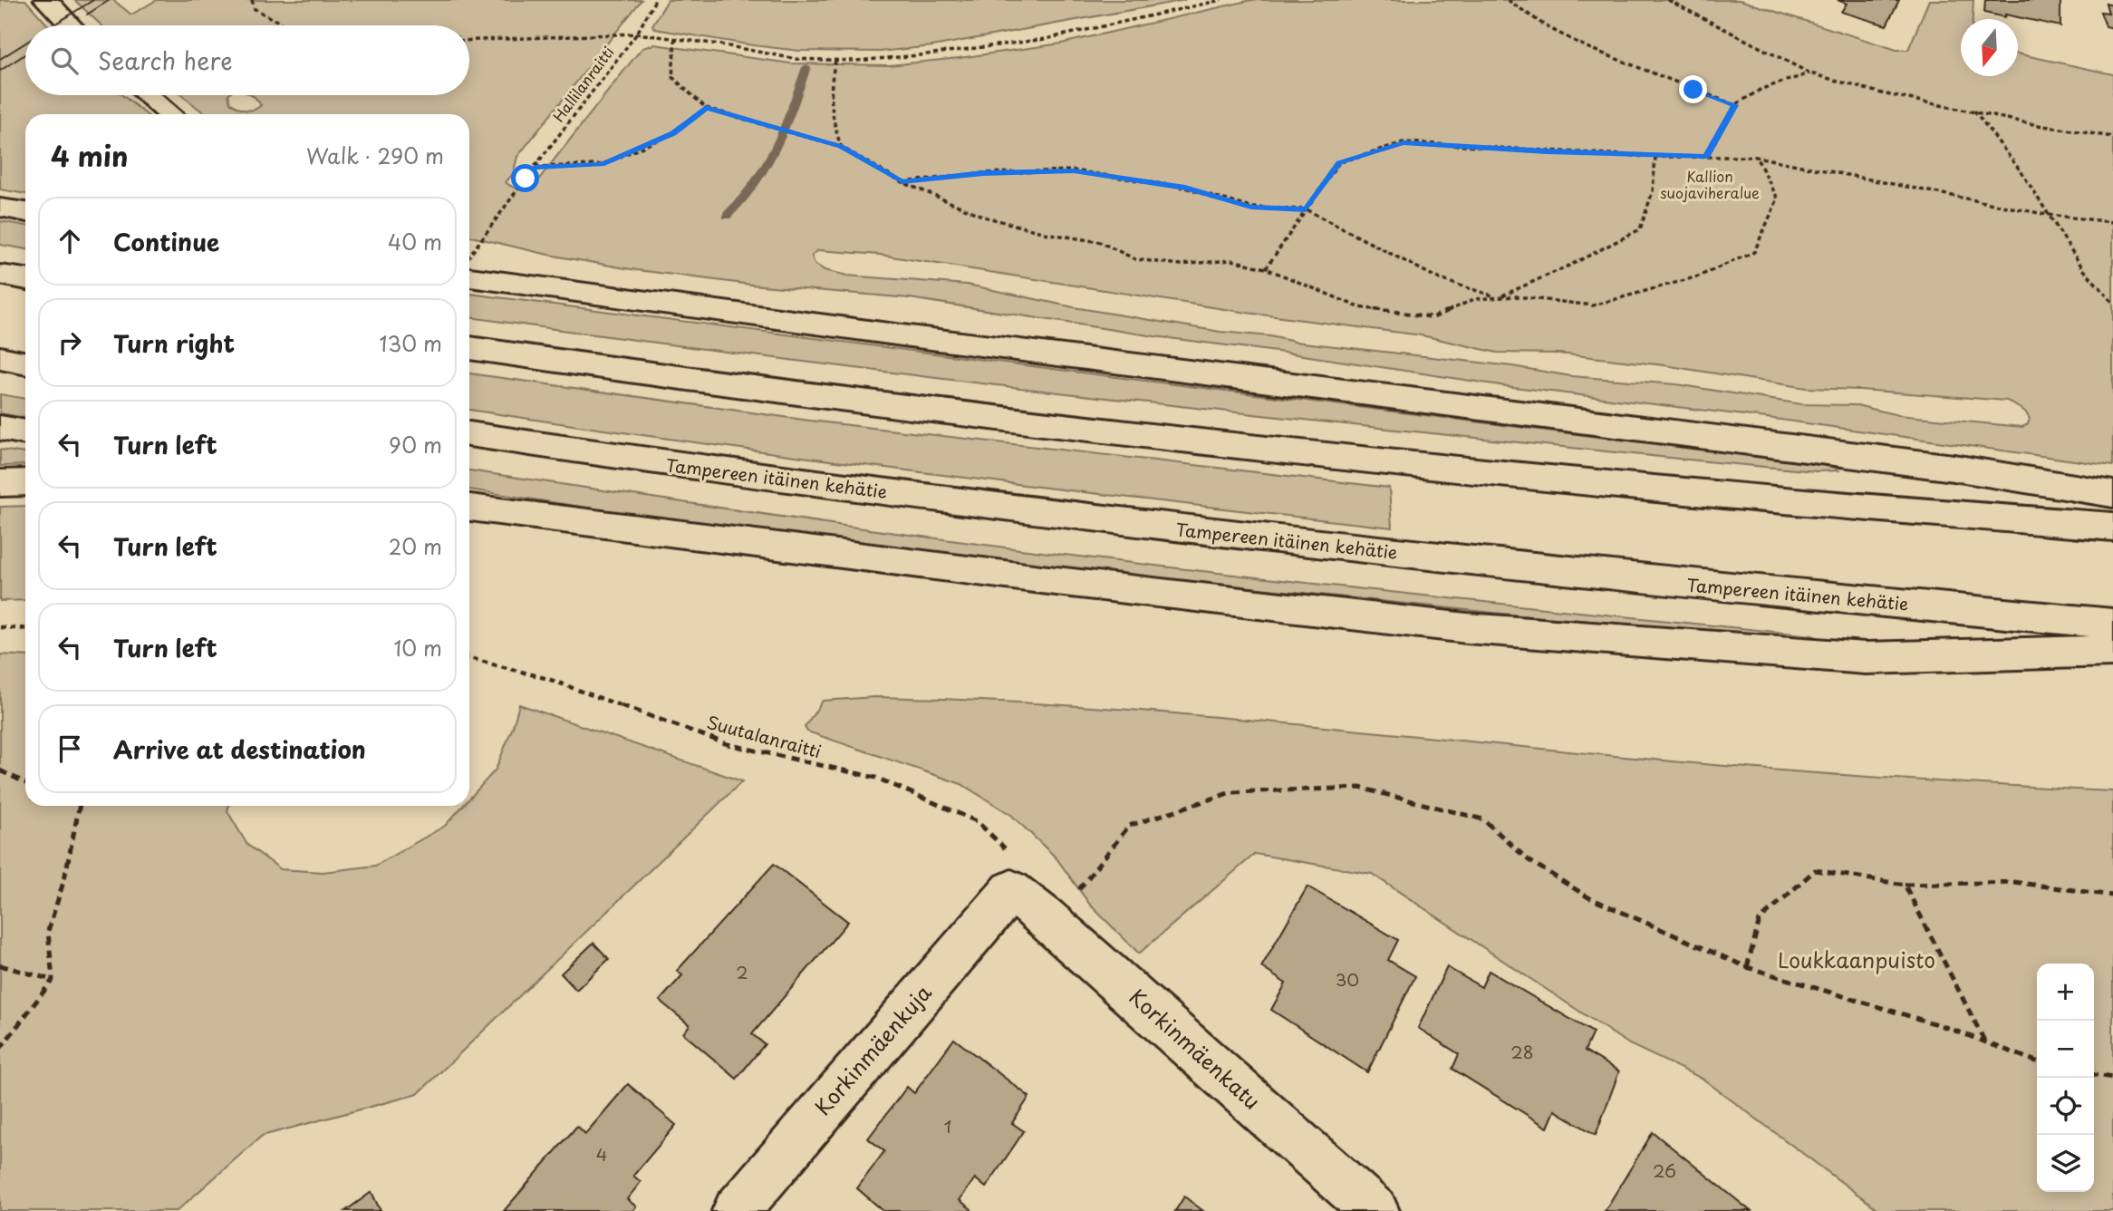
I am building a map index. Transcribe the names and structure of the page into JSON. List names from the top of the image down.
{
  "streets": {
    "main road": ["Tampereen itäinen kehätie", "Korkinmäenkatu", "Korkinmäenkuja"],
    "path": ["Hallilanraitti", "Suutalanraitti"]
  },
  "crossings": [
    ["Suutalanraitti", "Korkinmäenkatu"],
    ["Suutalanraitti", "Korkinmäenkuja"],
    ["Korkinmäenkatu", "Korkinmäenkuja"]
  ],
  "parks": ["Kallion suojaviheralue", "Loukkaanpuisto"],
  "house_numbers": [
    "2",
    "30",
    "28",
    "1",
    "4",
    "26"
  ],
  "north": "bottom",
  "page": {
    "search": "Search here",
    "heading": ["4 min", "Walk · 290 m"],
    "list": [
      ["Continue", "40 m"],
      ["Turn right", "130 m"],
      ["Turn left", "90 m"],
      ["Turn left", "20 m"],
      ["Turn left", "10 m"],
      "Arrive at destination"
    ],
    "map_buttons": ["+", "−"]
  }
}
